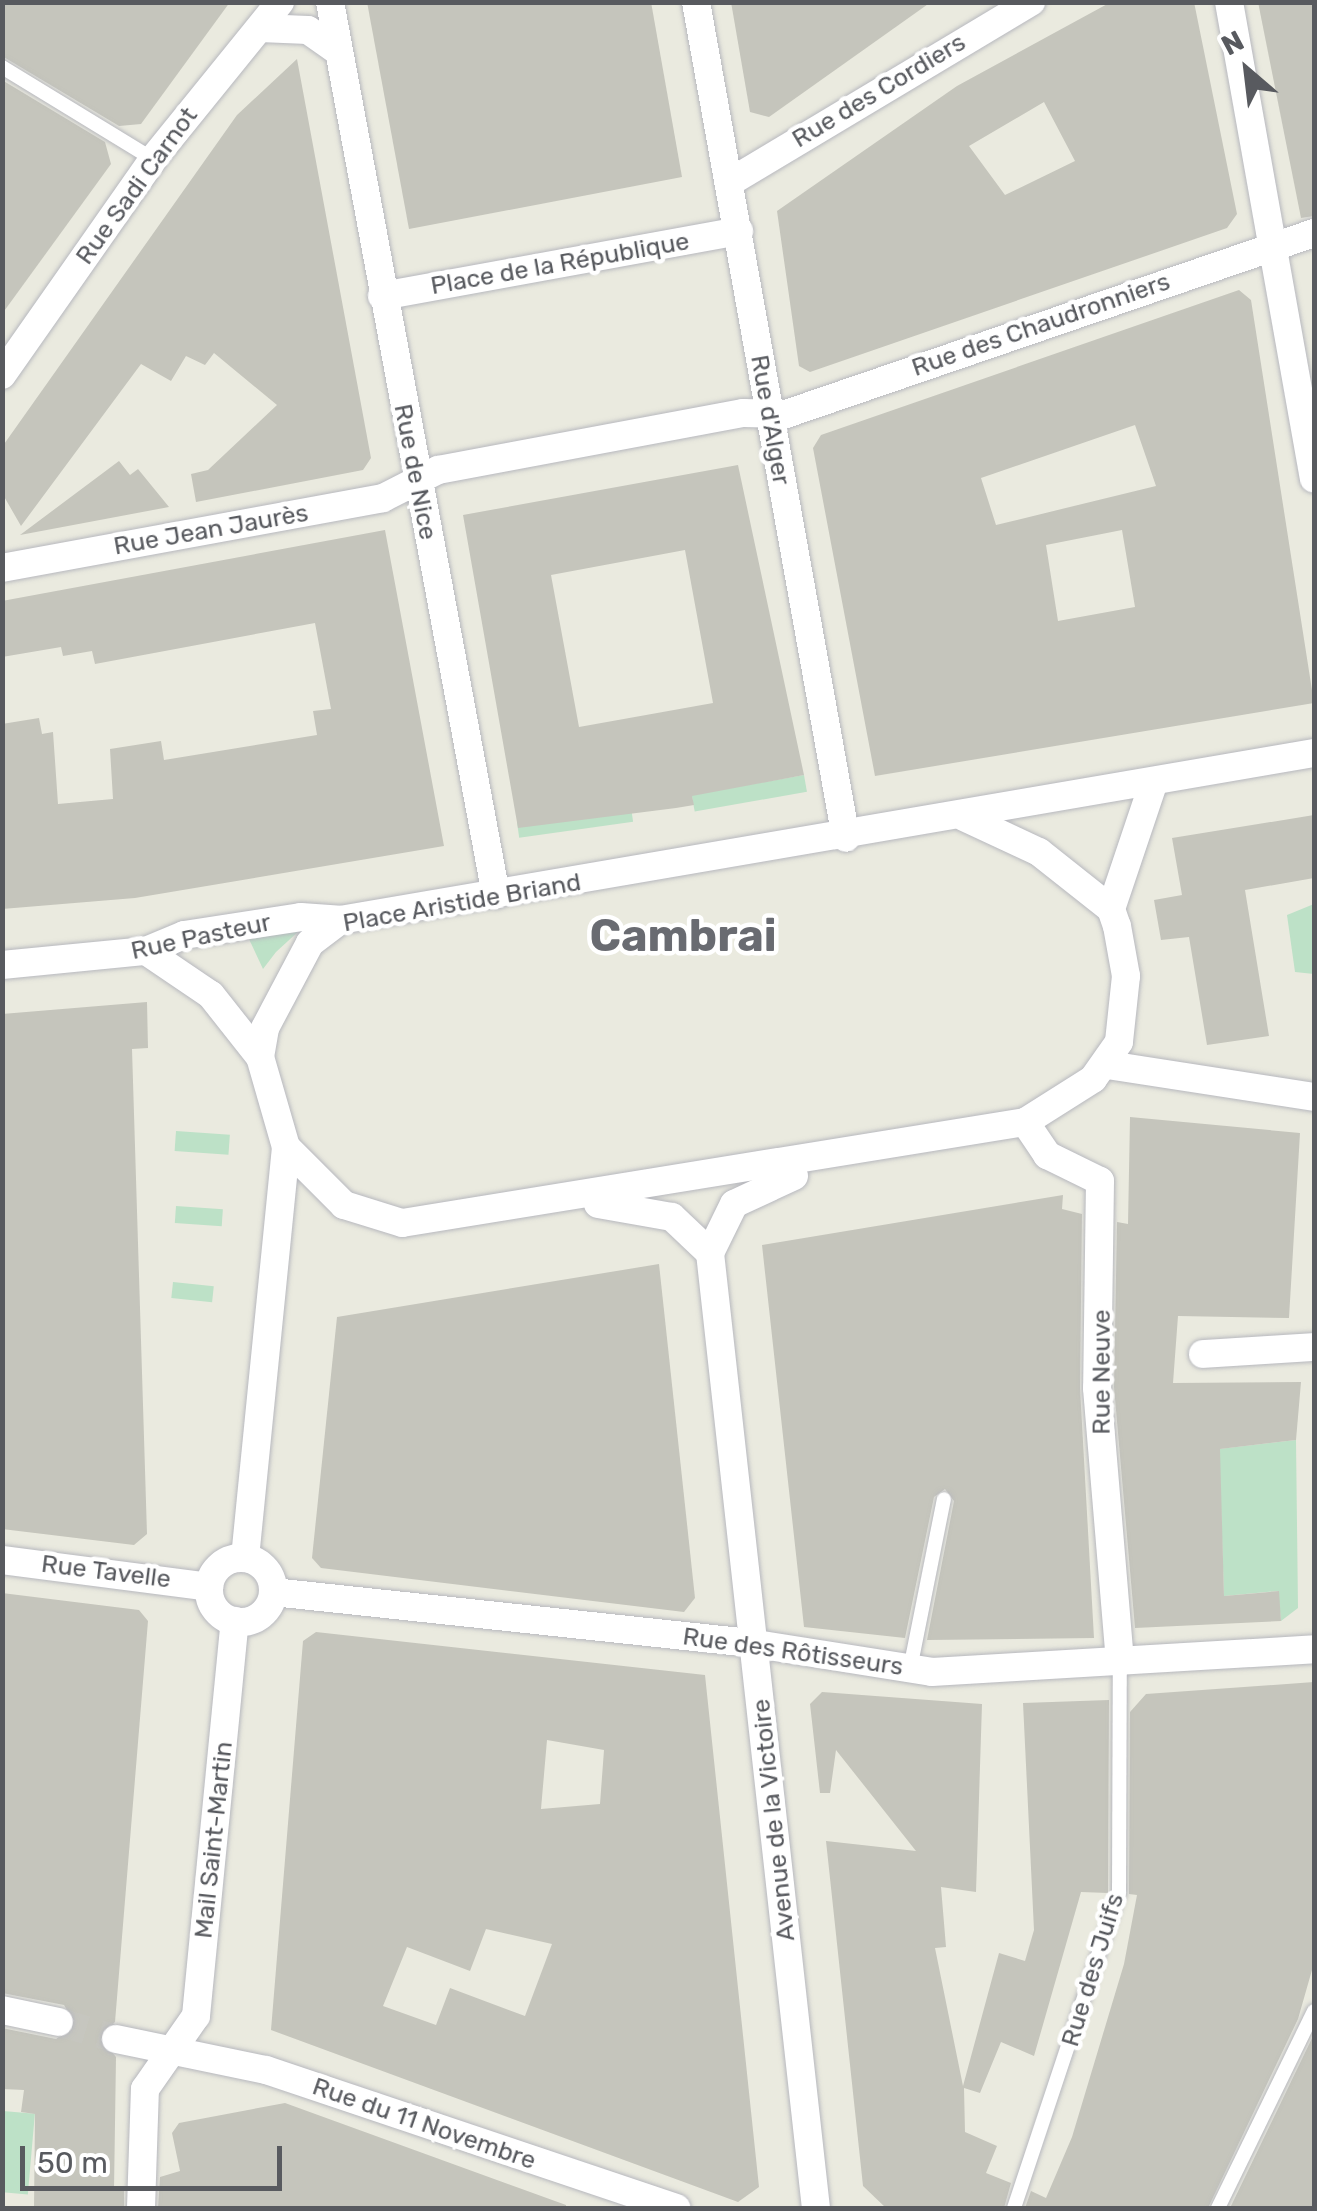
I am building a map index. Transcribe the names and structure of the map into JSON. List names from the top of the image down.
{
  "streets": {
    "street": [
      "Rue des Cordiers",
      "Rue Sadi Carnot",
      "Place de la République",
      "Rue des Chaudronniers",
      "Rue d'Alger",
      "Rue de Nice",
      "Rue Jean Jaurès",
      "Place Aristide Briand",
      "Rue Pasteur",
      "Rue Neuve",
      "Rue Tavelle",
      "Rue des Rôtisseurs",
      "Avenue de la Victoire",
      "Mail Saint-Martin",
      "Rue du 11 Novembre"
    ],
    "lane": ["Rue des Juifs"]
  },
  "crossings": [
    ["Rue des Cordiers", "Rue d'Alger"],
    ["Place de la République", "Rue d'Alger"],
    ["Place de la République", "Rue de Nice"],
    ["Rue des Chaudronniers", "Rue d'Alger"],
    ["Rue d'Alger", "Place Aristide Briand"],
    ["Rue de Nice", "Rue Jean Jaurès"],
    ["Rue de Nice", "Place Aristide Briand"],
    ["Place Aristide Briand", "Rue Pasteur"],
    ["Rue Neuve", "Rue des Rôtisseurs"],
    ["Rue Neuve", "Rue des Juifs"],
    ["Rue Tavelle", "Rue des Rôtisseurs"],
    ["Rue Tavelle", "Mail Saint-Martin"],
    ["Rue des Rôtisseurs", "Avenue de la Victoire"],
    ["Rue des Rôtisseurs", "Mail Saint-Martin"],
    ["Rue des Rôtisseurs", "Rue des Juifs"],
    ["Mail Saint-Martin", "Rue du 11 Novembre"]
  ],
  "districts": ["Cambrai"],
  "scale_bar": "50 m",
  "north": "top left"
}
